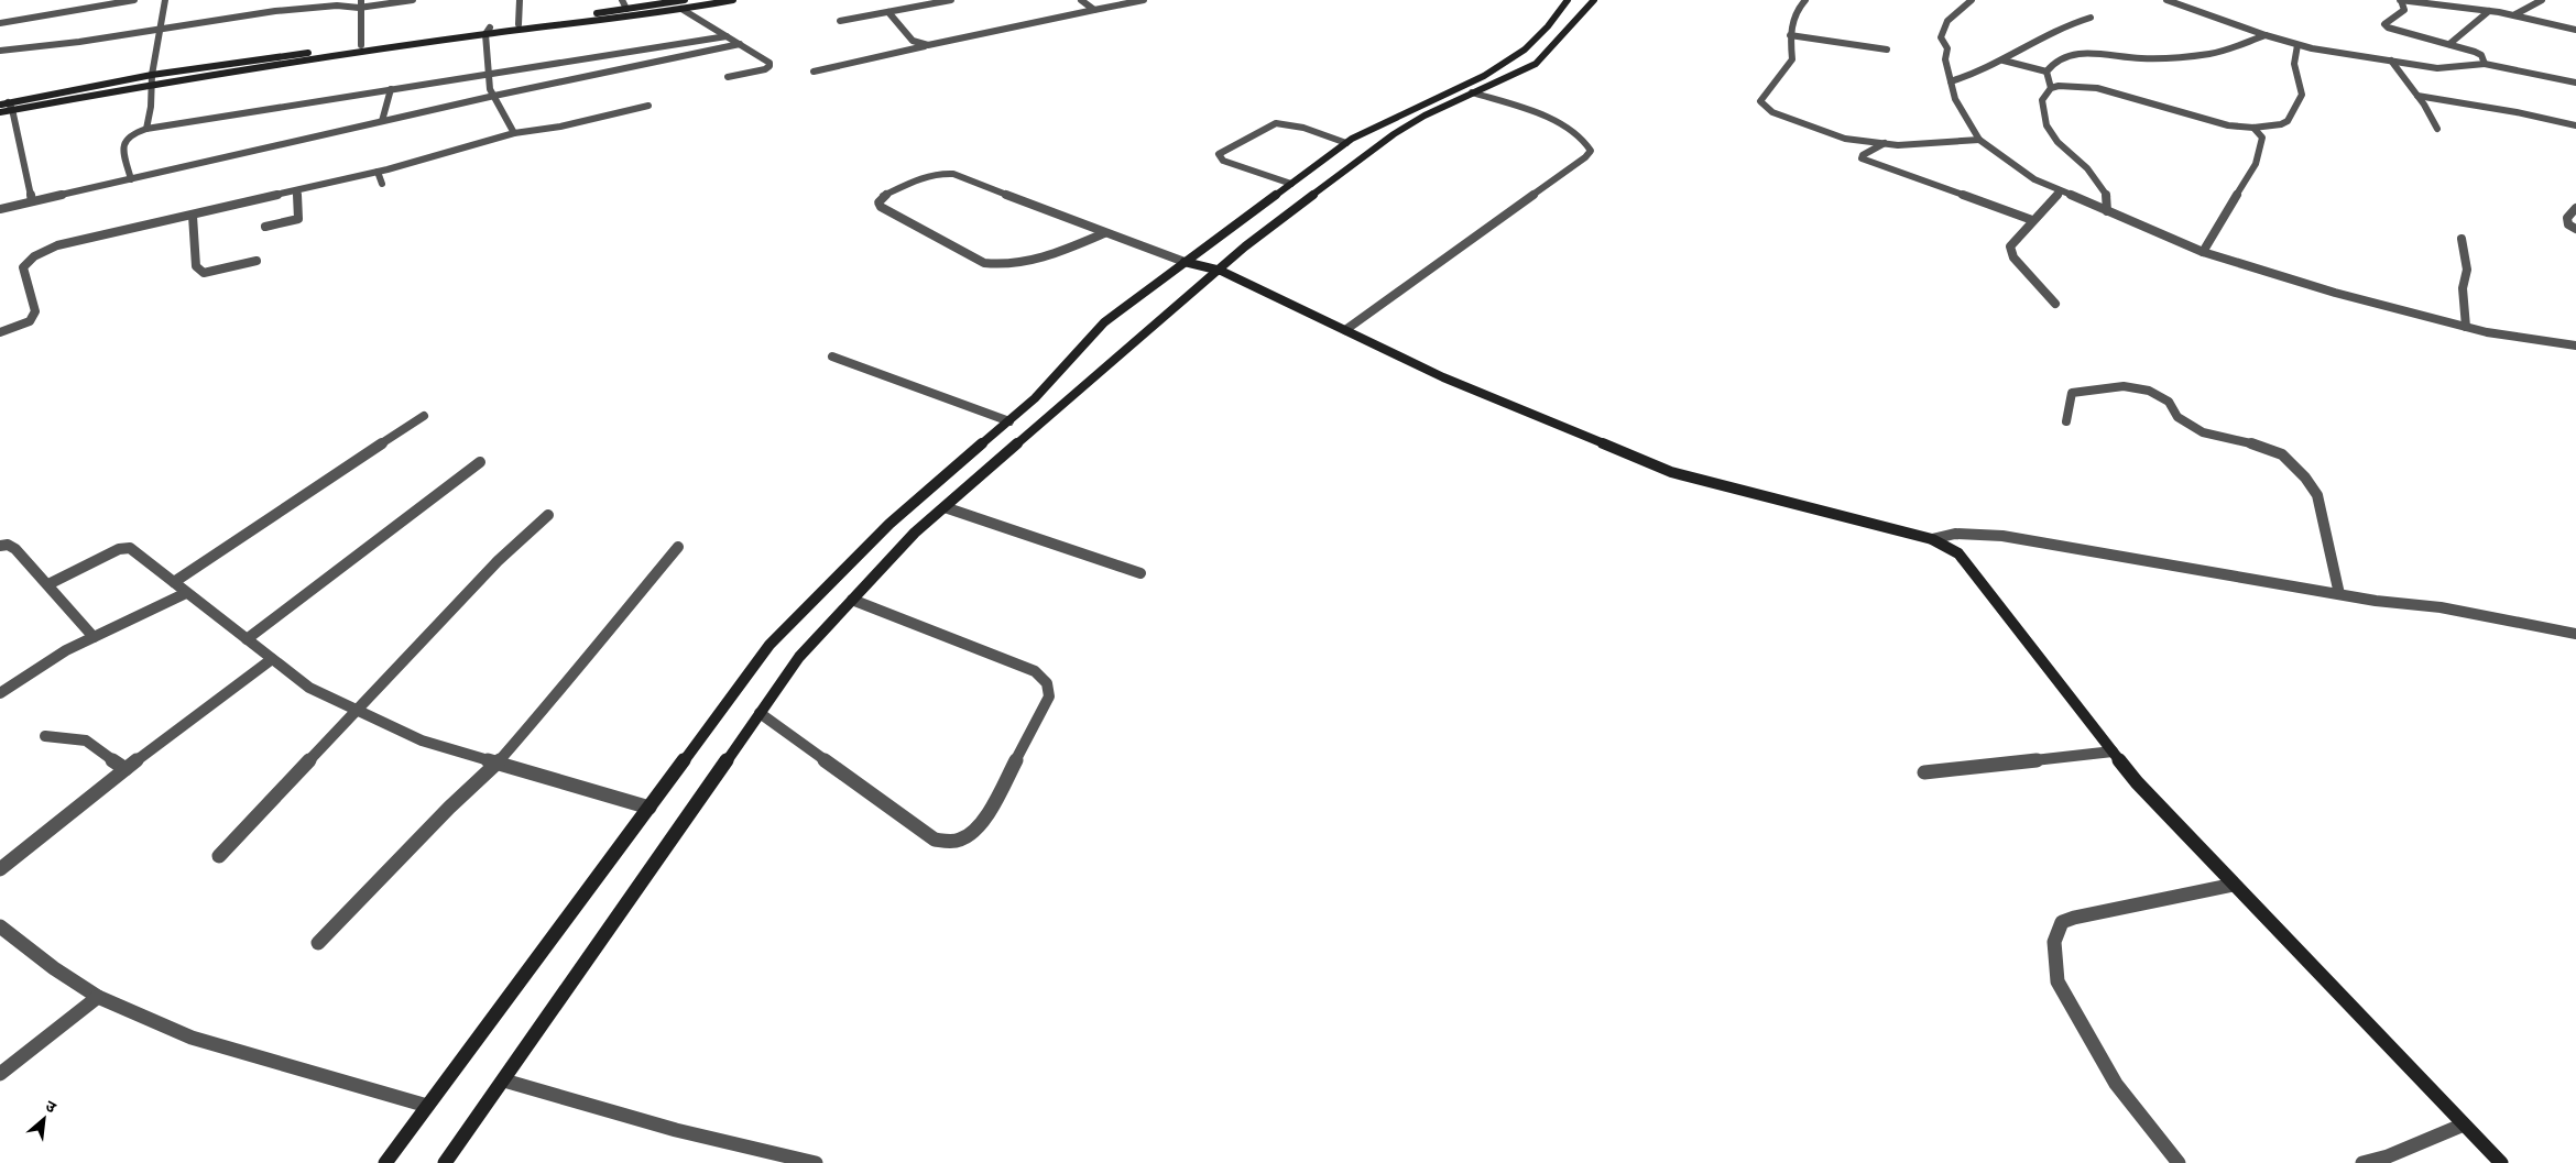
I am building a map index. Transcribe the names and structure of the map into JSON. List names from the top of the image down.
{
  "north": "top right"
}
